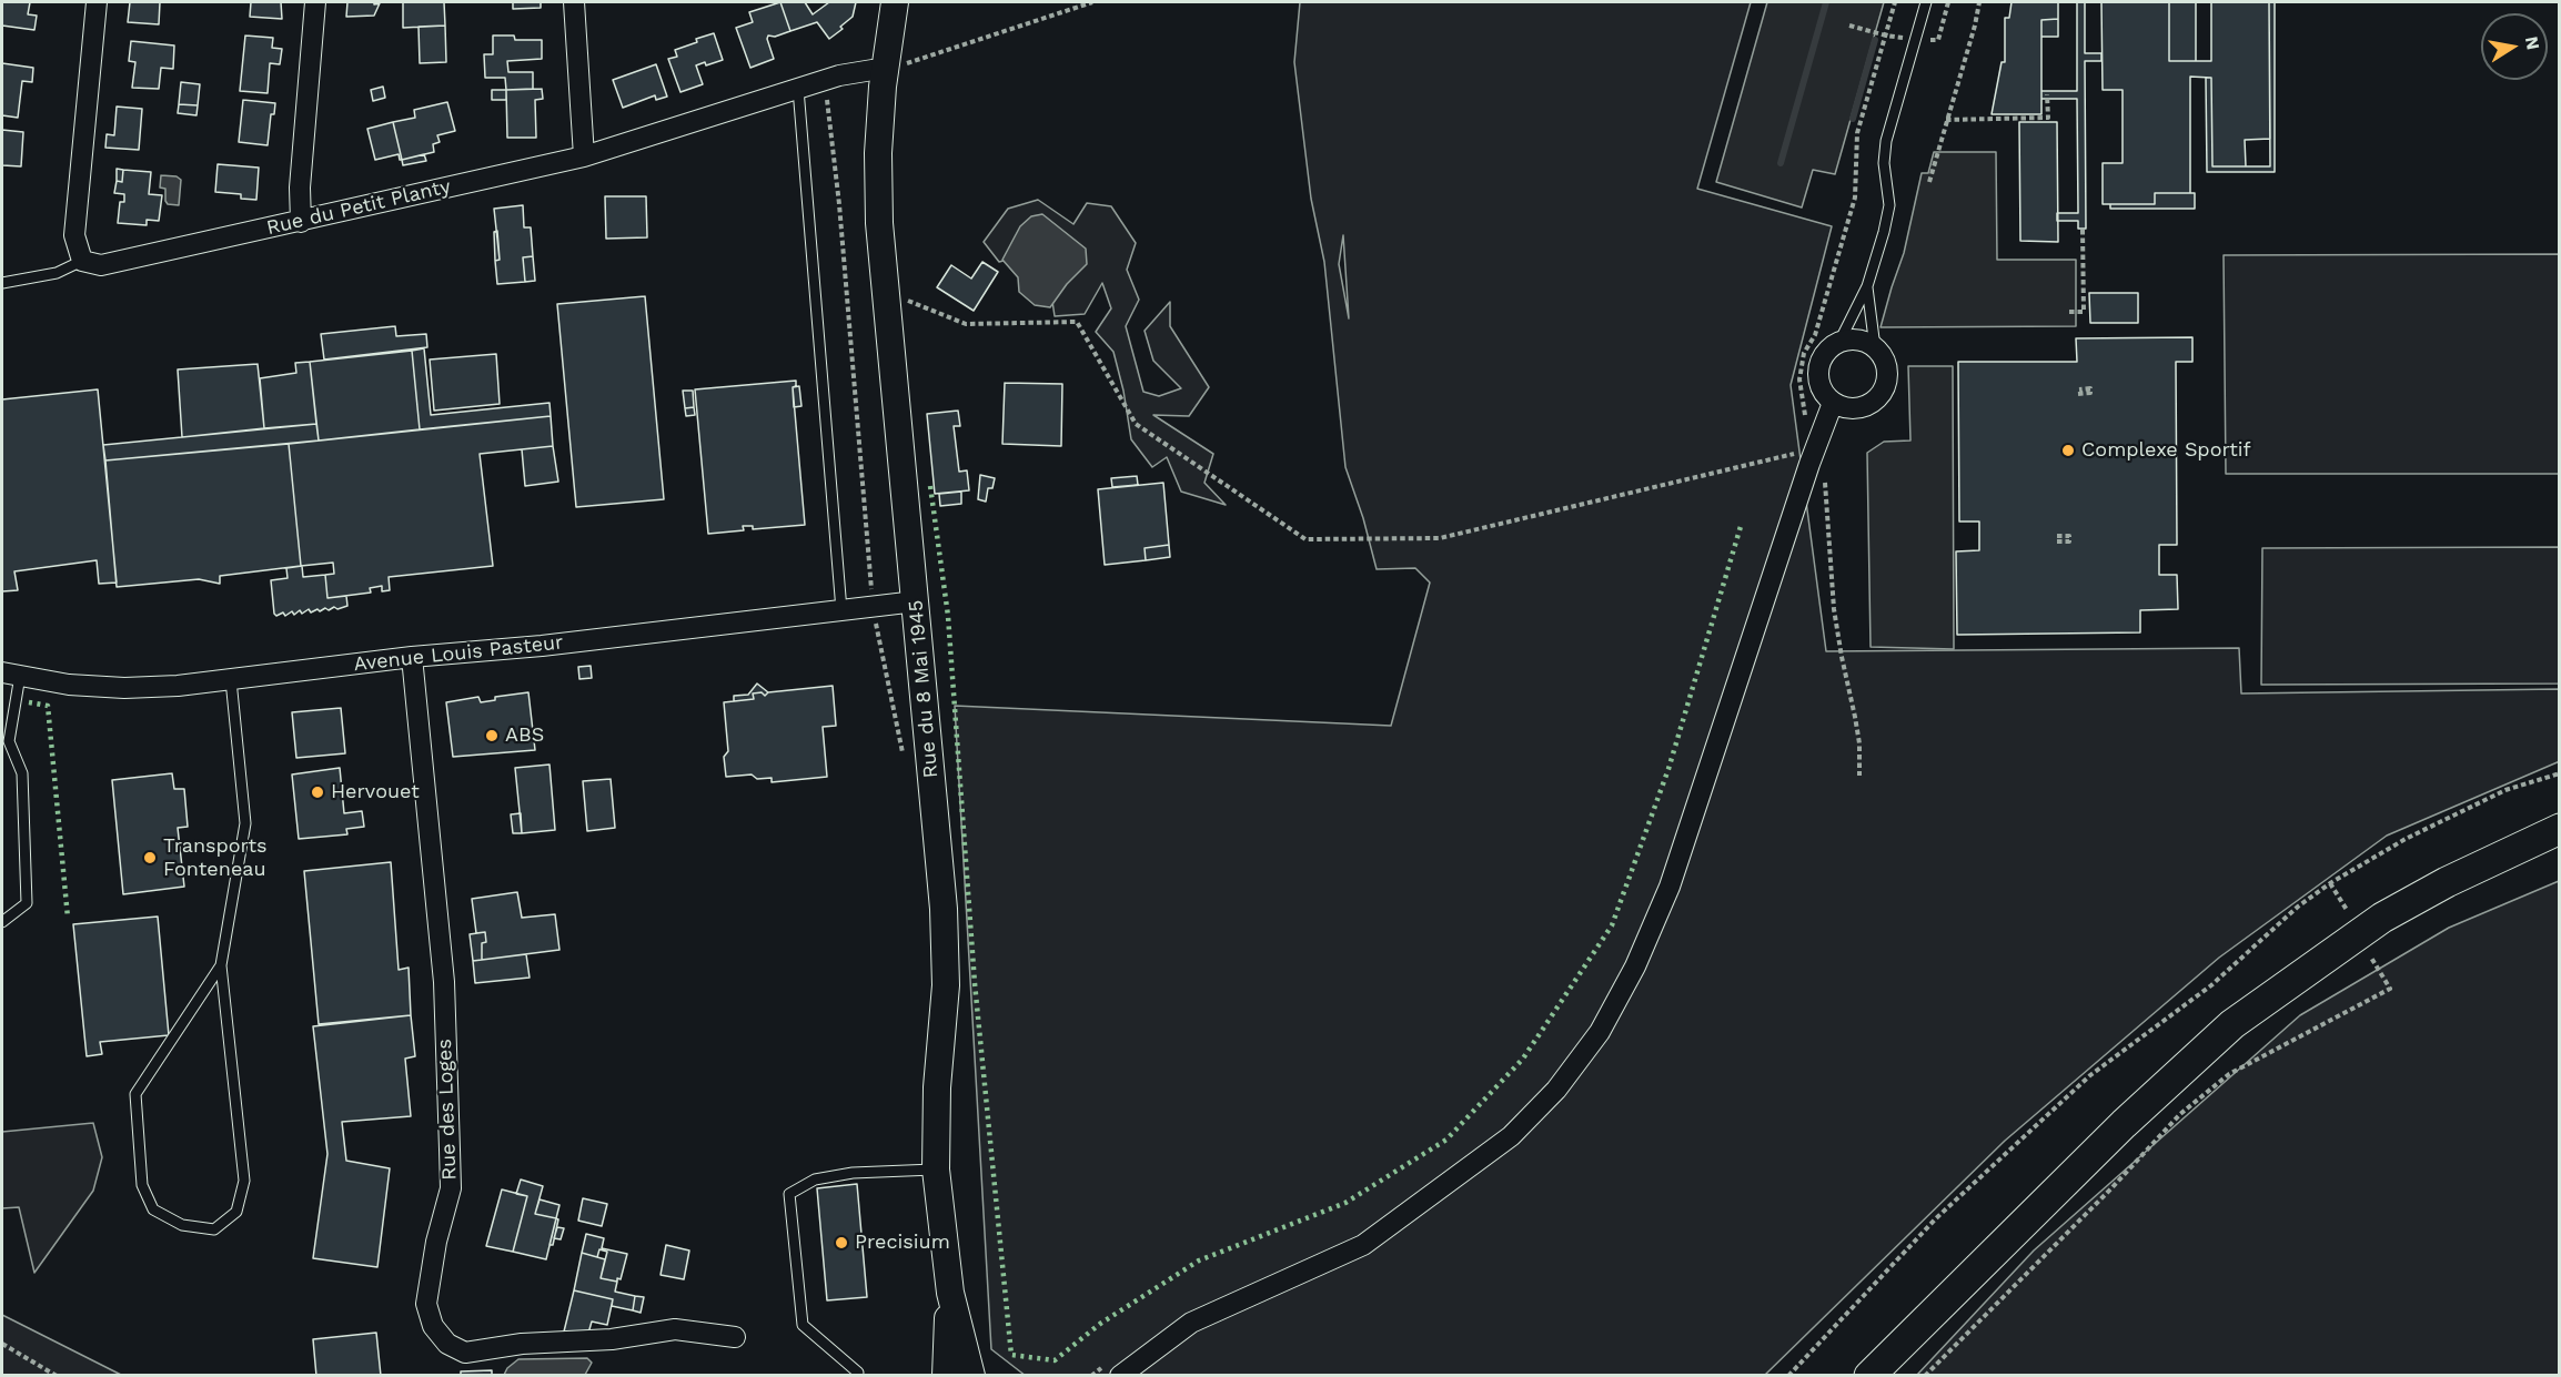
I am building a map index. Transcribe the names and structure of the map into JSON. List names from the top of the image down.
{
  "streets": {
    "main road": ["Rue du 8 Mai 1945"],
    "street": ["Rue du Petit Planty", "Avenue Louis Pasteur", "Rue des Loges"]
  },
  "crossings": [
    ["Rue du Petit Planty", "Rue du 8 Mai 1945"],
    ["Avenue Louis Pasteur", "Rue du 8 Mai 1945"],
    ["Avenue Louis Pasteur", "Rue des Loges"]
  ],
  "places": [
    "Complexe Sportif",
    "ABS",
    "Hervouet",
    "Transports Fonteneau",
    "Precisium"
  ],
  "north": "right"
}
